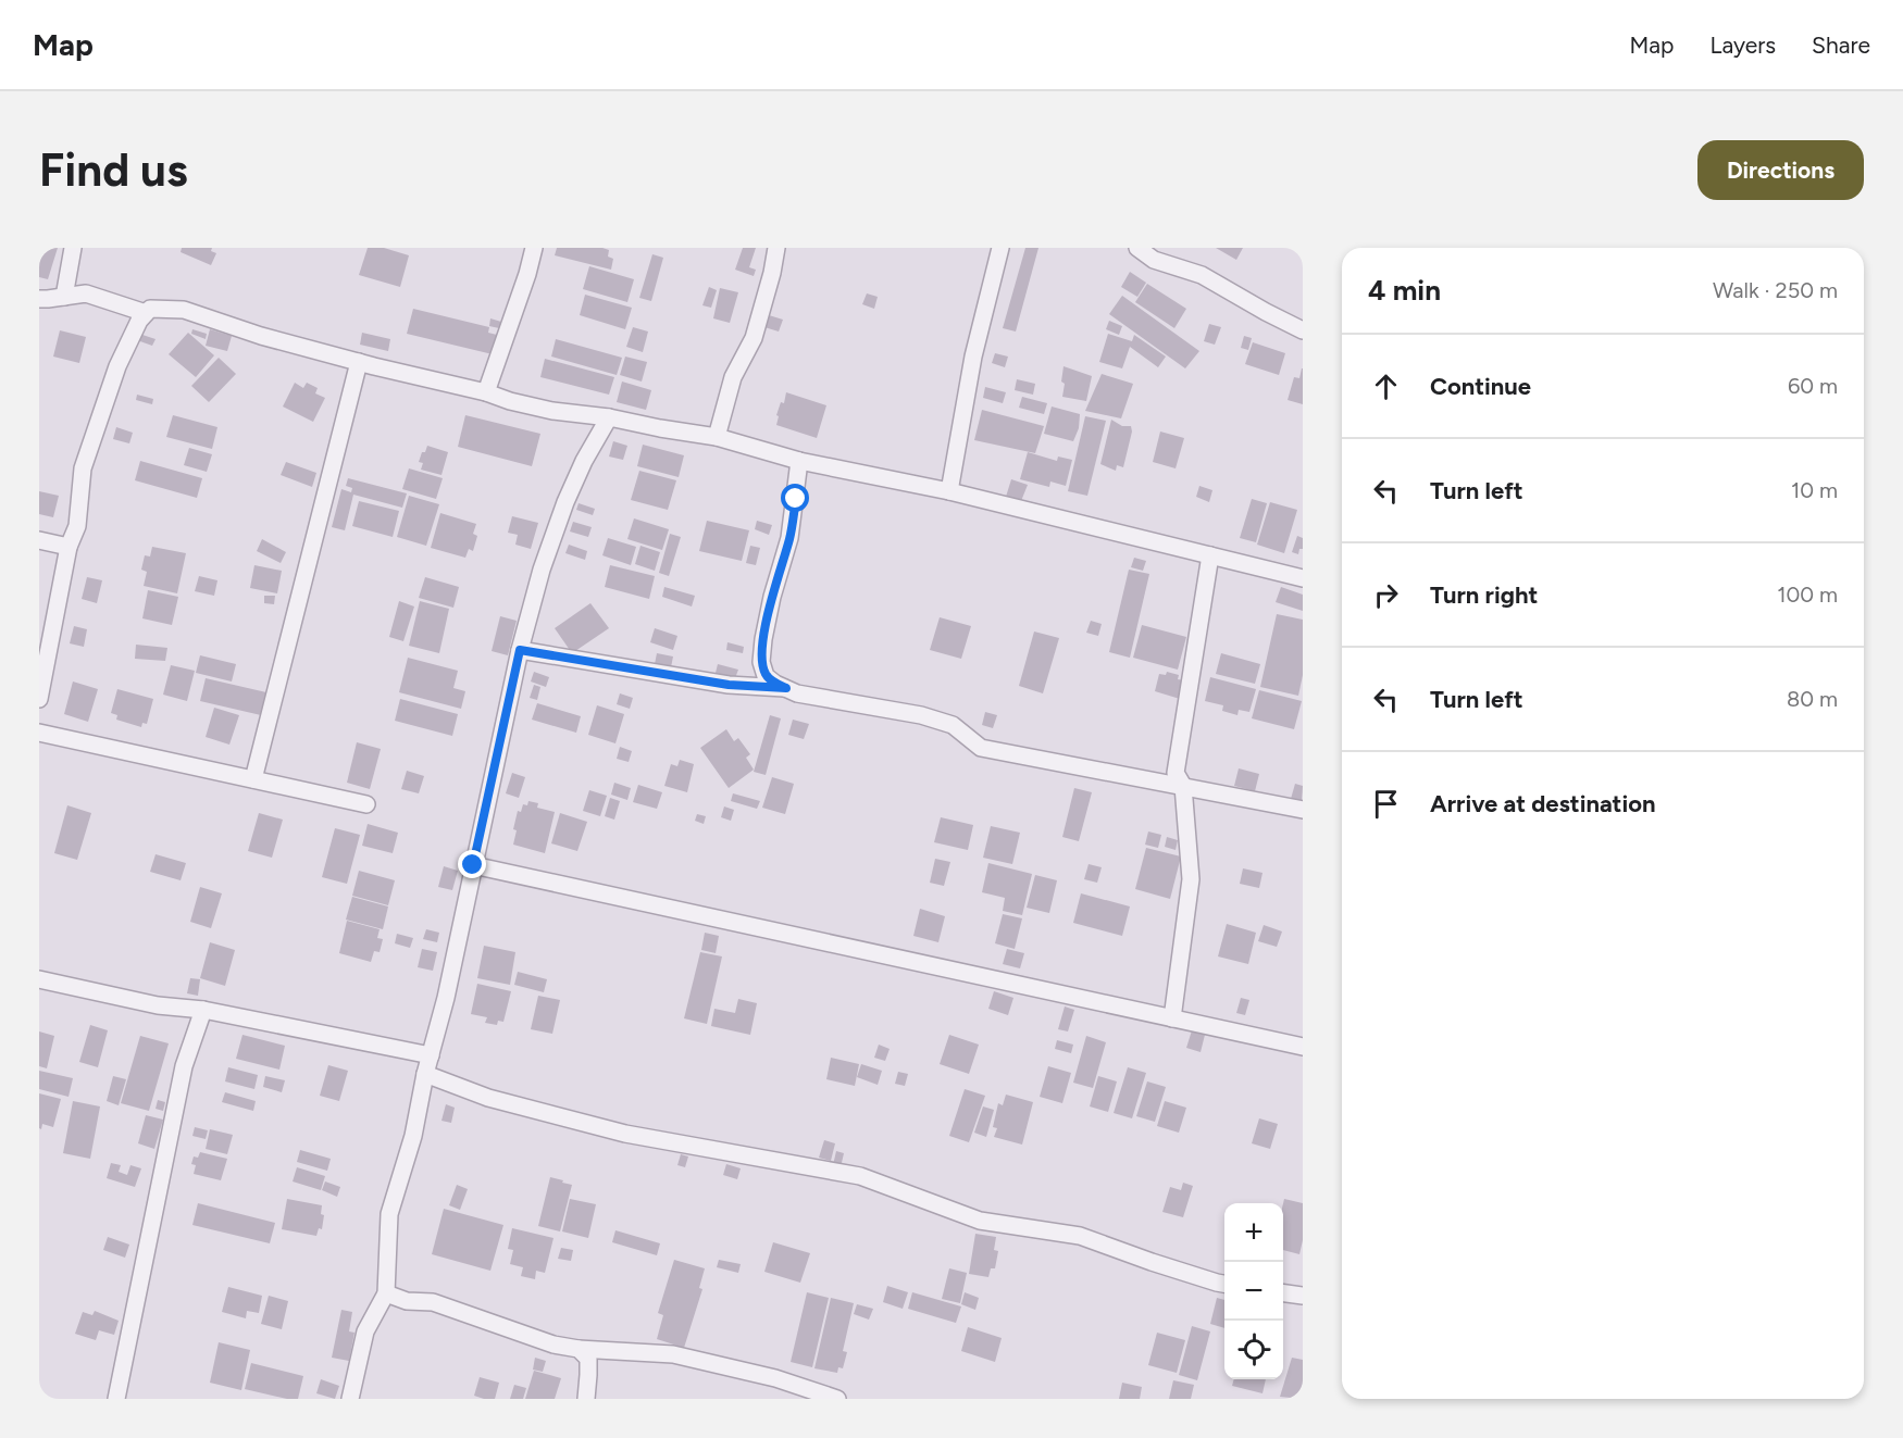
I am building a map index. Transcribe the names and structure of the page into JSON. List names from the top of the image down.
{
  "page": {
    "header": "Map",
    "nav": ["Map", "Layers", "Share"],
    "buttons": "Directions",
    "title": "Find us",
    "heading": ["4 min", "Walk · 250 m"],
    "list": [
      ["Continue", "60 m"],
      ["Turn left", "10 m"],
      ["Turn right", "100 m"],
      ["Turn left", "80 m"],
      "Arrive at destination"
    ],
    "map_buttons": ["+", "−"]
  }
}
